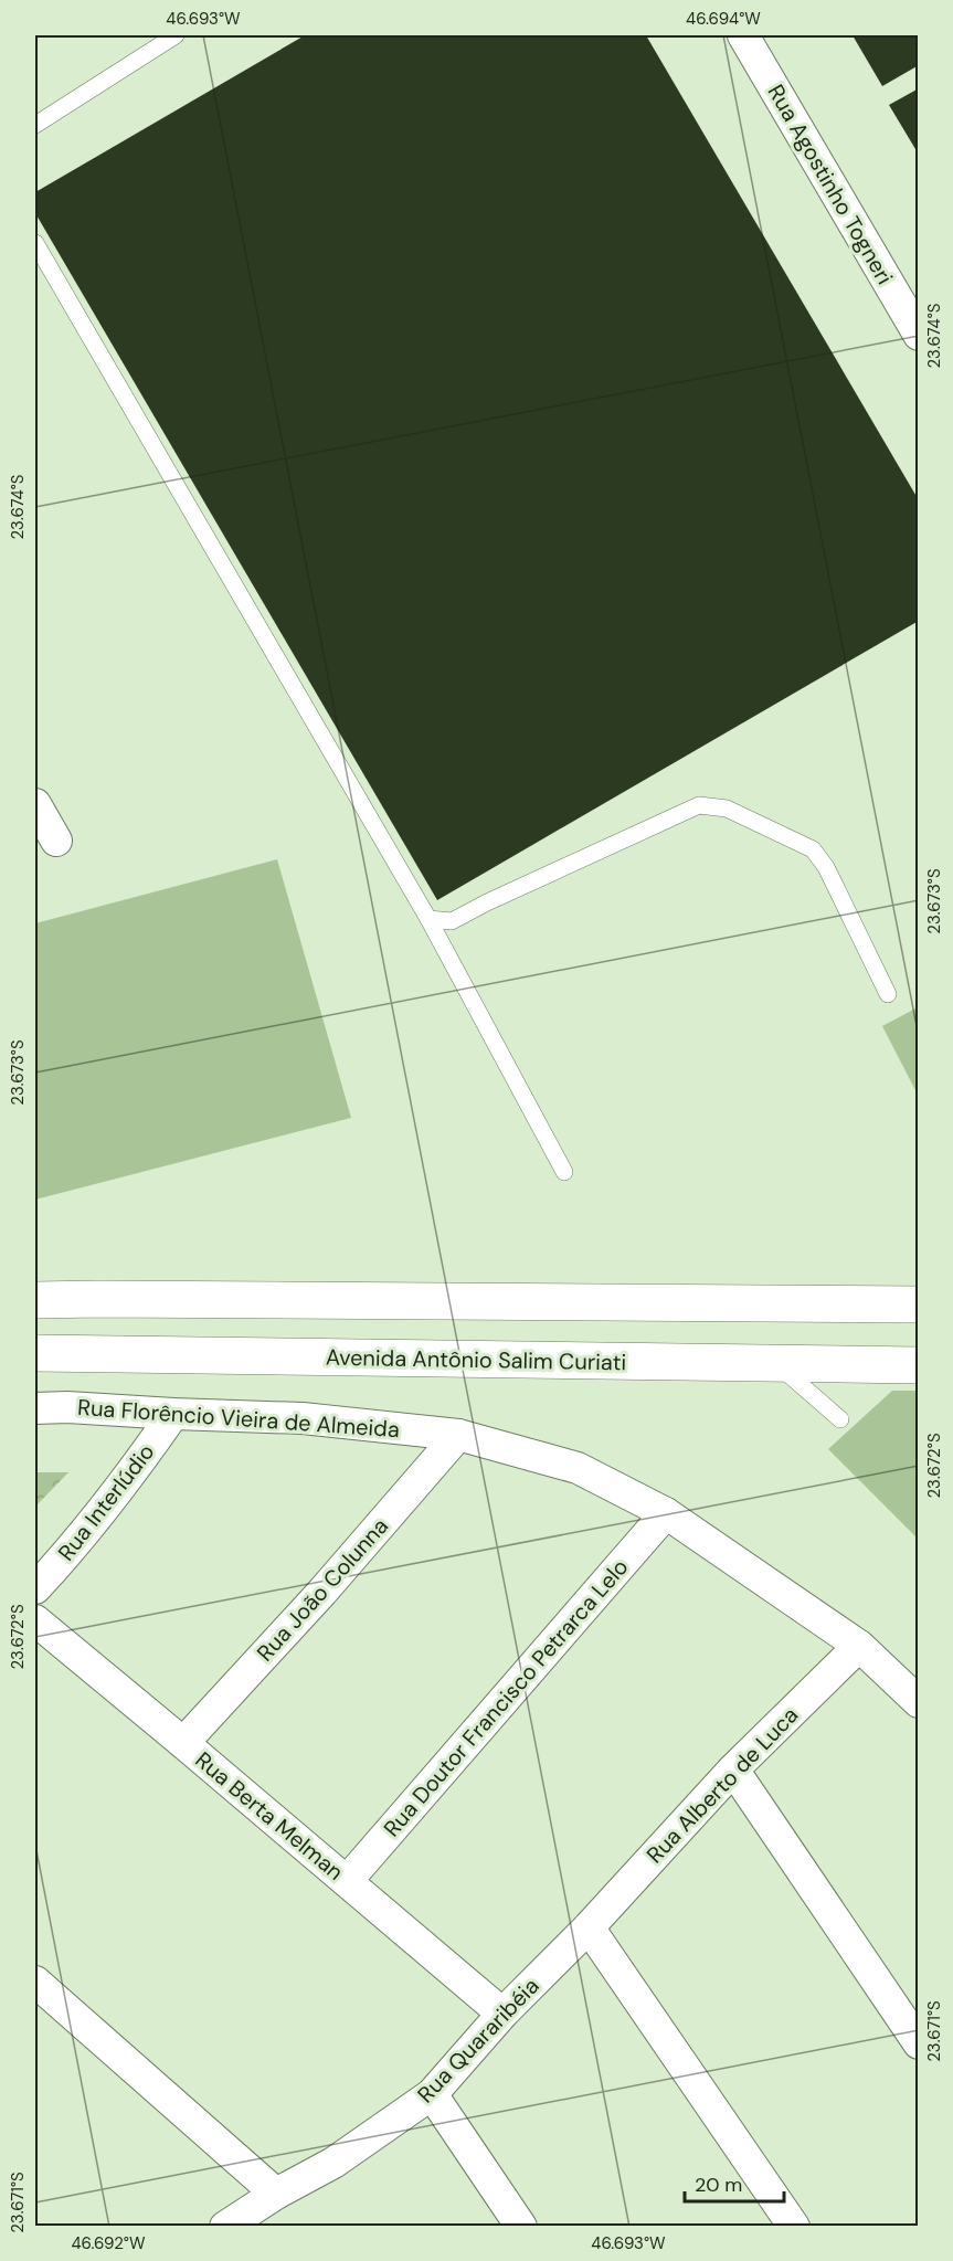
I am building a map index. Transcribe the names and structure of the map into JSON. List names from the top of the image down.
{
  "streets": {
    "street": [
      "Rua Agostinho Togneri",
      "Avenida Antônio Salim Curiati",
      "Rua Florêncio Vieira de Almeida",
      "Rua Interlúdio",
      "Rua João Colunna",
      "Rua Doutor Francisco Petrarca Lelo",
      "Rua Alberto de Luca",
      "Rua Berta Melman",
      "Rua Quararibéia"
    ]
  },
  "crossings": [
    ["Rua Florêncio Vieira de Almeida", "Rua Interlúdio"],
    ["Rua Florêncio Vieira de Almeida", "Rua João Colunna"],
    ["Rua Florêncio Vieira de Almeida", "Rua Doutor Francisco Petrarca Lelo"],
    ["Rua Florêncio Vieira de Almeida", "Rua Alberto de Luca"],
    ["Rua João Colunna", "Rua Berta Melman"],
    ["Rua Doutor Francisco Petrarca Lelo", "Rua Berta Melman"],
    ["Rua Alberto de Luca", "Rua Quararibéia"],
    ["Rua Berta Melman", "Rua Quararibéia"]
  ],
  "scale_bar": "20 m",
  "coordinates": [
    "46.693°W",
    "46.694°W",
    "23.674°S",
    "23.673°S",
    "23.672°S",
    "23.671°S",
    "46.692°W"
  ]
}
